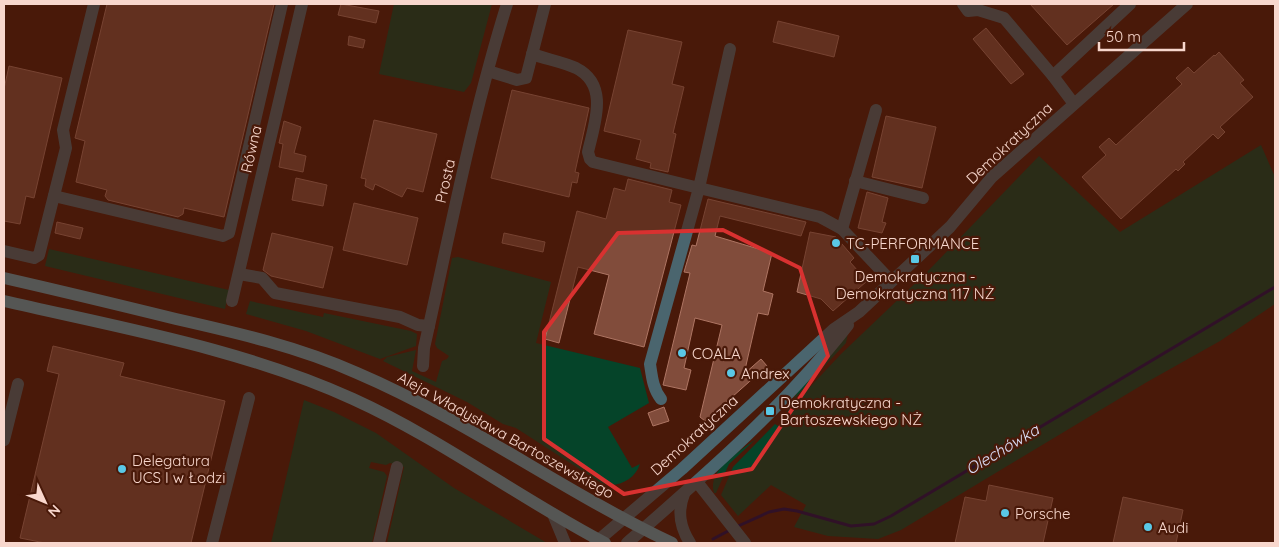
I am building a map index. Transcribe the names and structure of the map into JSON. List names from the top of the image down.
{
  "streets": {
    "main road": ["Aleja Władysława Bartoszewskiego"],
    "street": ["Demokratyczna", "Równa", "Prosta"]
  },
  "crossings": [
    ["Demokratyczna", "Aleja Władysława Bartoszewskiego"]
  ],
  "water": ["Olechówka"],
  "places": {
    "other": [
      "TC-PERFORMANCE",
      "COALA",
      "Andrex",
      "Delegatura UCS I w Łodzi",
      "Porsche",
      "Audi"
    ],
    "transit": ["Demokratyczna - Demokratyczna 117 NŻ", "Demokratyczna - Bartoszewskiego NŻ"]
  },
  "scale_bar": "50 m",
  "north": "bottom right"
}
